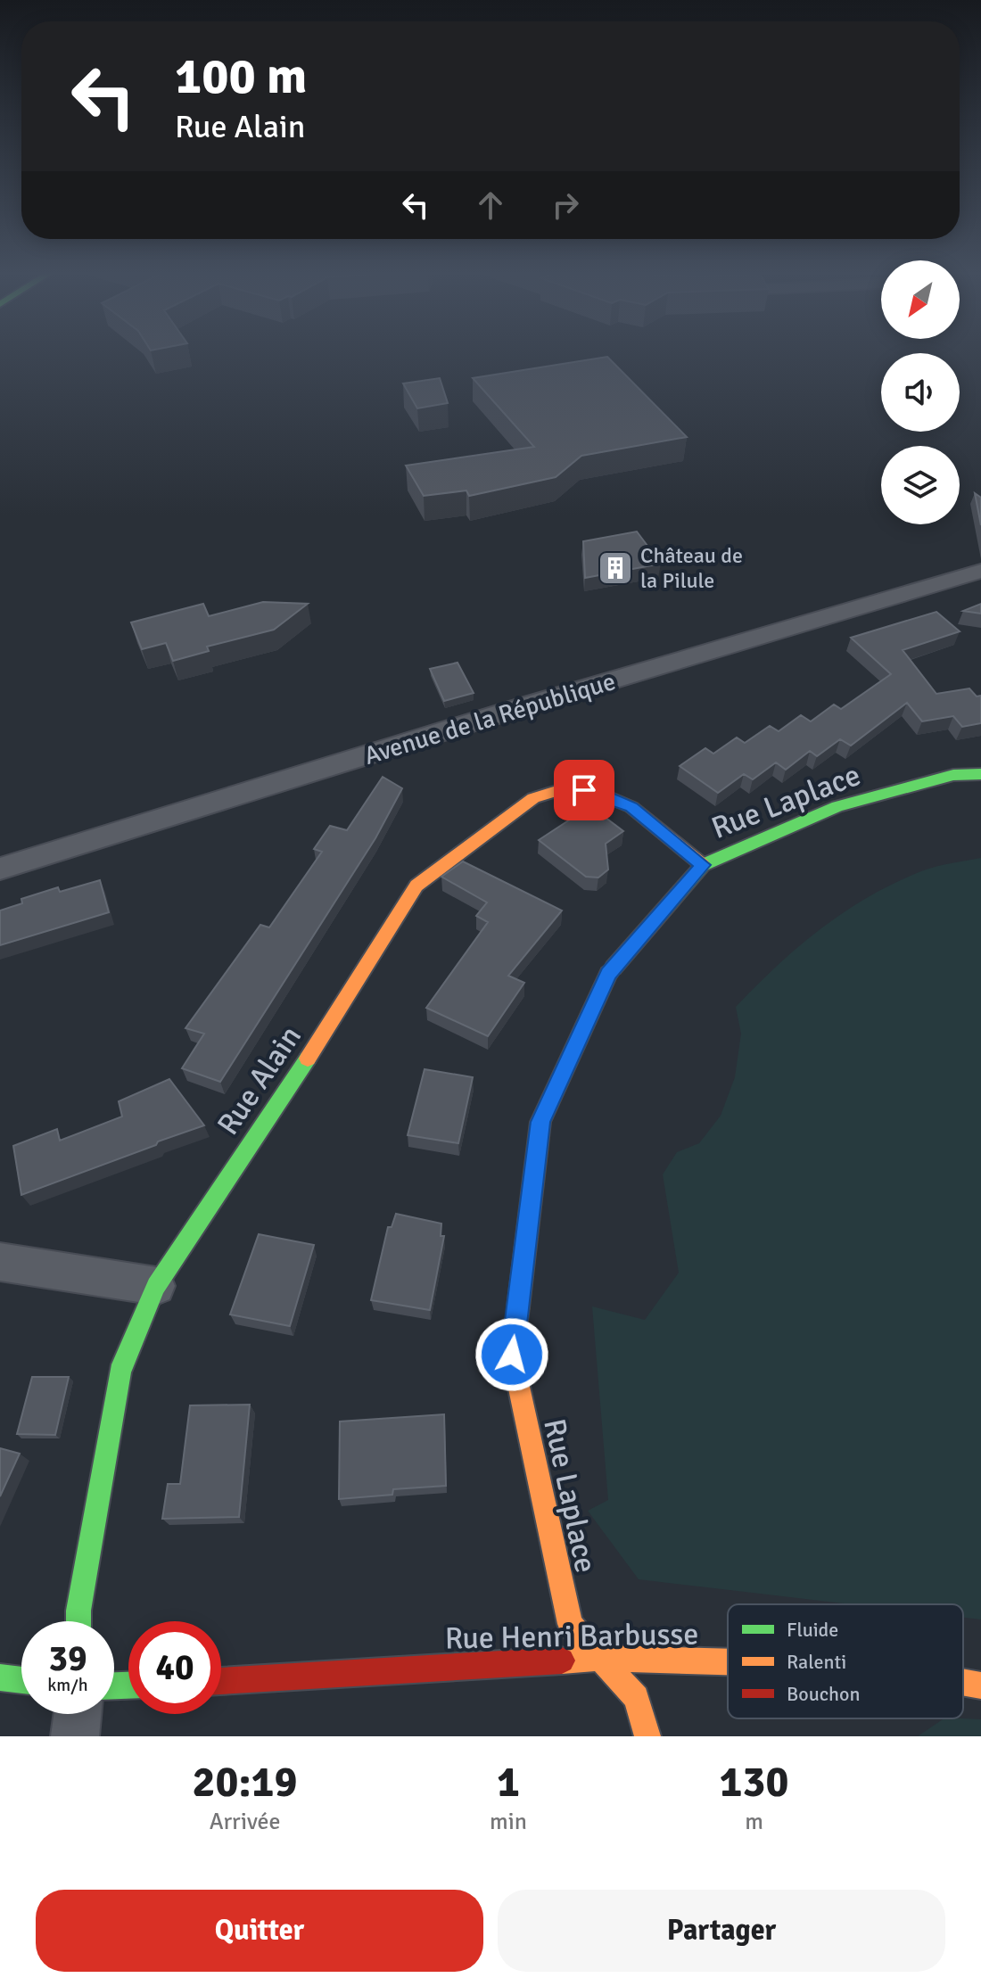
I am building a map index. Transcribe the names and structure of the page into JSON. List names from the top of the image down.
{
  "streets": {
    "street": [
      "Avenue de la République",
      "Rue Laplace",
      "Rue Alain",
      "Rue Henri Barbusse"
    ]
  },
  "crossings": [
    ["Rue Laplace", "Rue Alain"],
    ["Rue Laplace", "Rue Henri Barbusse"]
  ],
  "places": {
    "building": ["Château de la Pilule"]
  },
  "legend": ["Fluide", "Ralenti", "Bouchon"],
  "north": "bottom left",
  "page": {
    "turn": ["100 m", "Rue Alain"],
    "speed": "39 km/h",
    "limit": "40",
    "eta": [
      "20:19",
      "Arrivée",
      "1",
      "min",
      "130",
      "m"
    ],
    "buttons": ["Quitter", "Partager"]
  }
}
